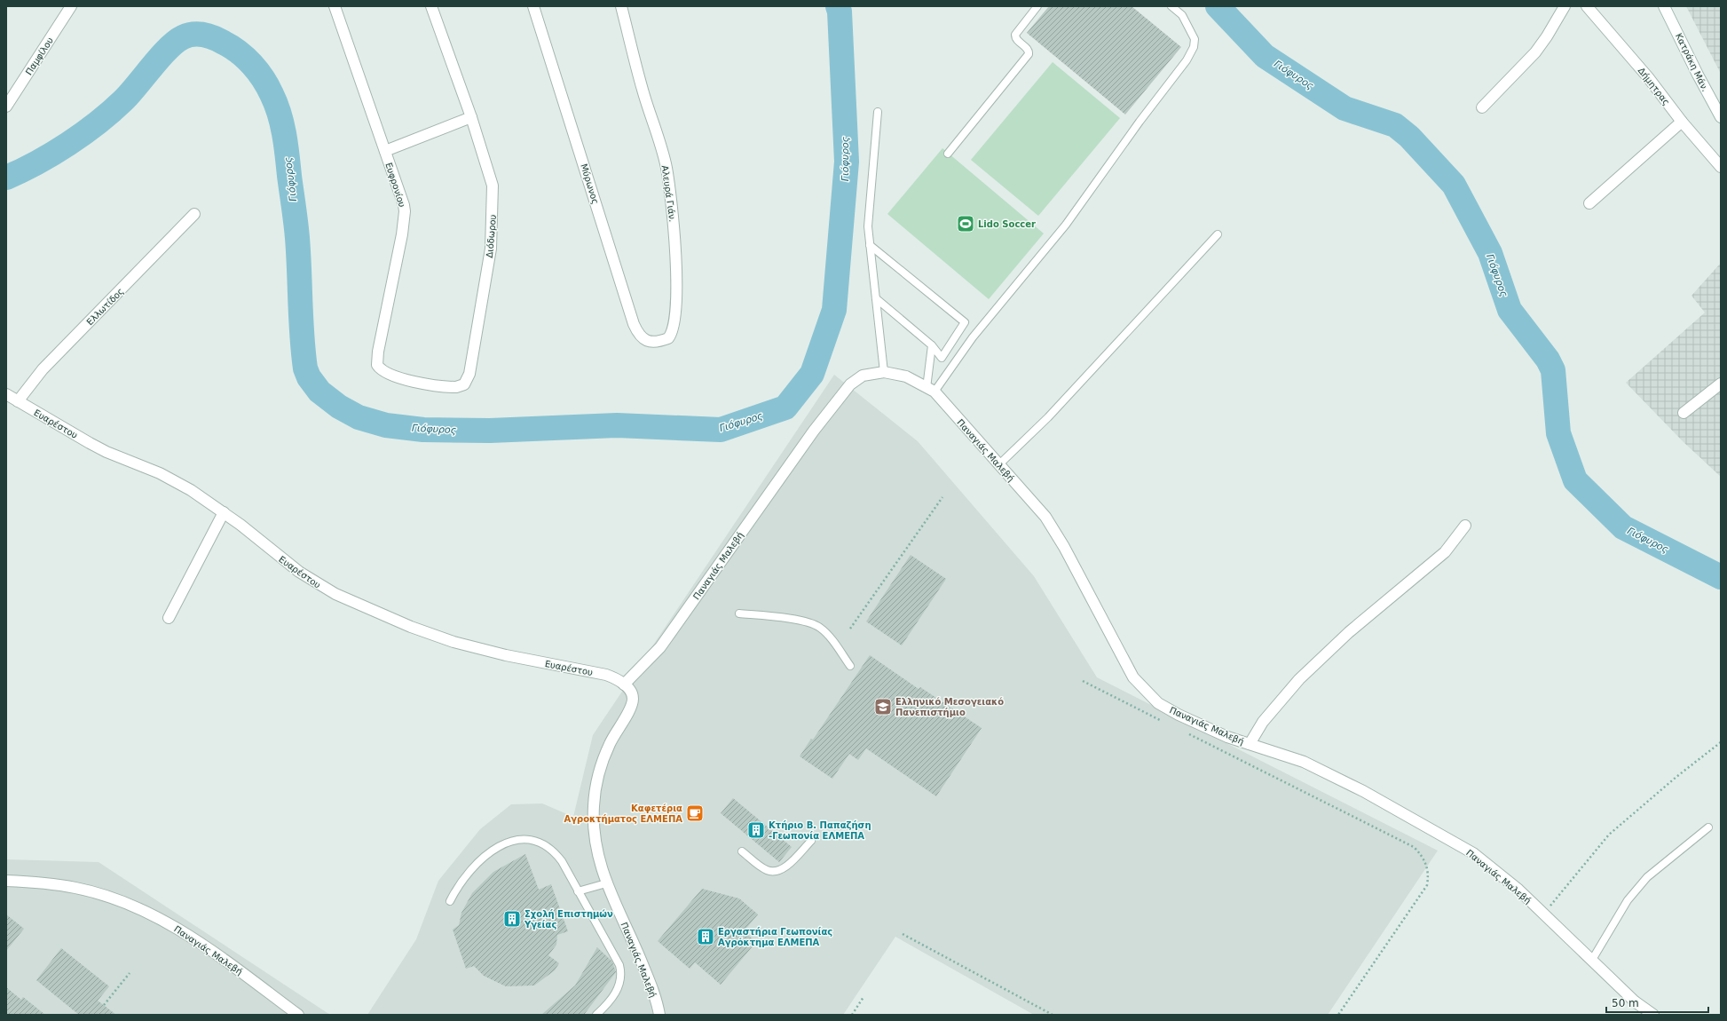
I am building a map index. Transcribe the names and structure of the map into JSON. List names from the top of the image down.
{
  "streets": {
    "street": [
      "Παμφίλου",
      "Κατράκη Μάν.",
      "Δήμητρας",
      "Μύρωνος",
      "Ευφρονίου",
      "Αλευρά Γιάν.",
      "Διόδωρου",
      "Ελλωτίδος",
      "Ευαρέστου",
      "Παναγιάς Μαλεβή"
    ]
  },
  "crossings": [
    ["Μύρωνος", "Αλευρά Γιάν."],
    ["Ευφρονίου", "Διόδωρου"],
    ["Ελλωτίδος", "Ευαρέστου"],
    ["Ευαρέστου", "Παναγιάς Μαλεβή"]
  ],
  "water": ["Γιόφυρος"],
  "places": {
    "sports": ["Lido Soccer"],
    "school or university": ["Ελληνικό Μεσογειακό Πανεπιστήμιο"],
    "cafe": ["Καφετέρια Αγροκτήματος ΕΛΜΕΠΑ"],
    "building": ["Κτήριο Β. Παπαζήση -Γεωπονία ΕΛΜΕΠΑ", "Σχολή Επιστημών Υγείας", "Εργαστήρια Γεωπονίας Αγρόκτημα ΕΛΜΕΠΑ"]
  },
  "scale_bar": "50 m"
}
